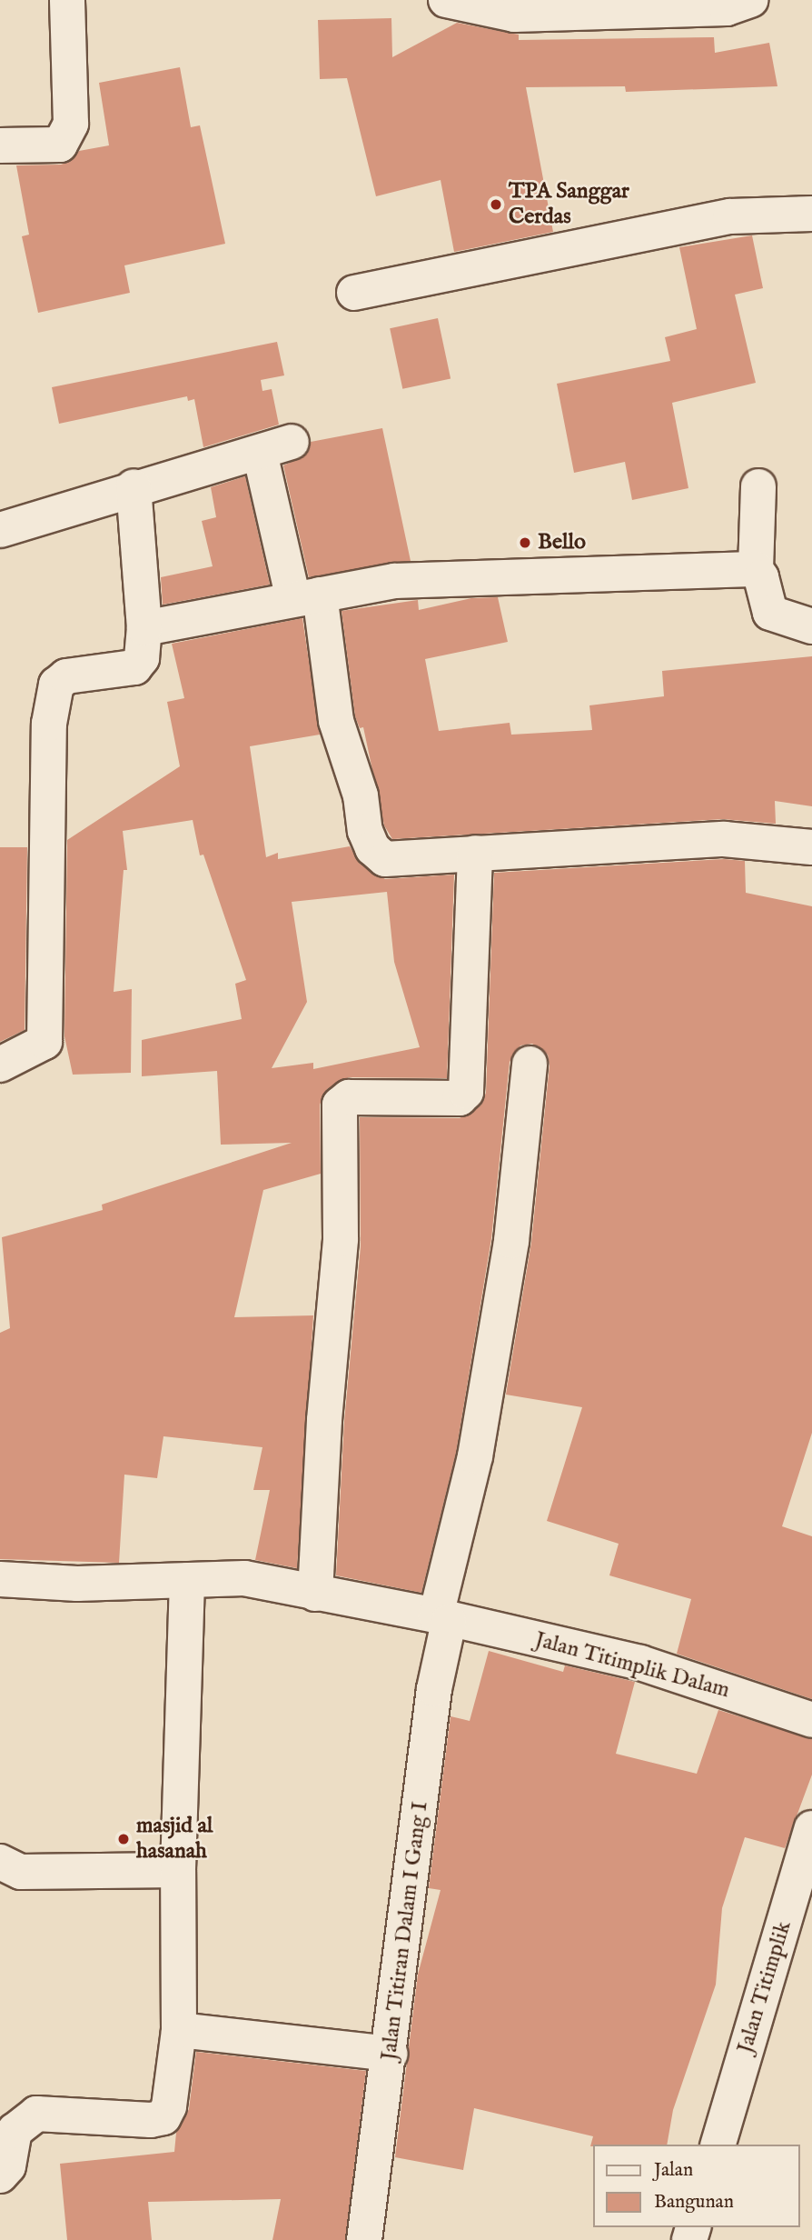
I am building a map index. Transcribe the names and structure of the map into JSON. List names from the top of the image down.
{
  "streets": {
    "street": ["Jalan Titimplik Dalam", "Jalan Titiran Dalam I Gang I", "Jalan Titimplik"]
  },
  "crossings": [
    ["Jalan Titimplik Dalam", "Jalan Titiran Dalam I Gang I"]
  ],
  "places": ["TPA Sanggar Cerdas", "Bello", "masjid al hasanah"],
  "legend": ["Jalan", "Bangunan"]
}
